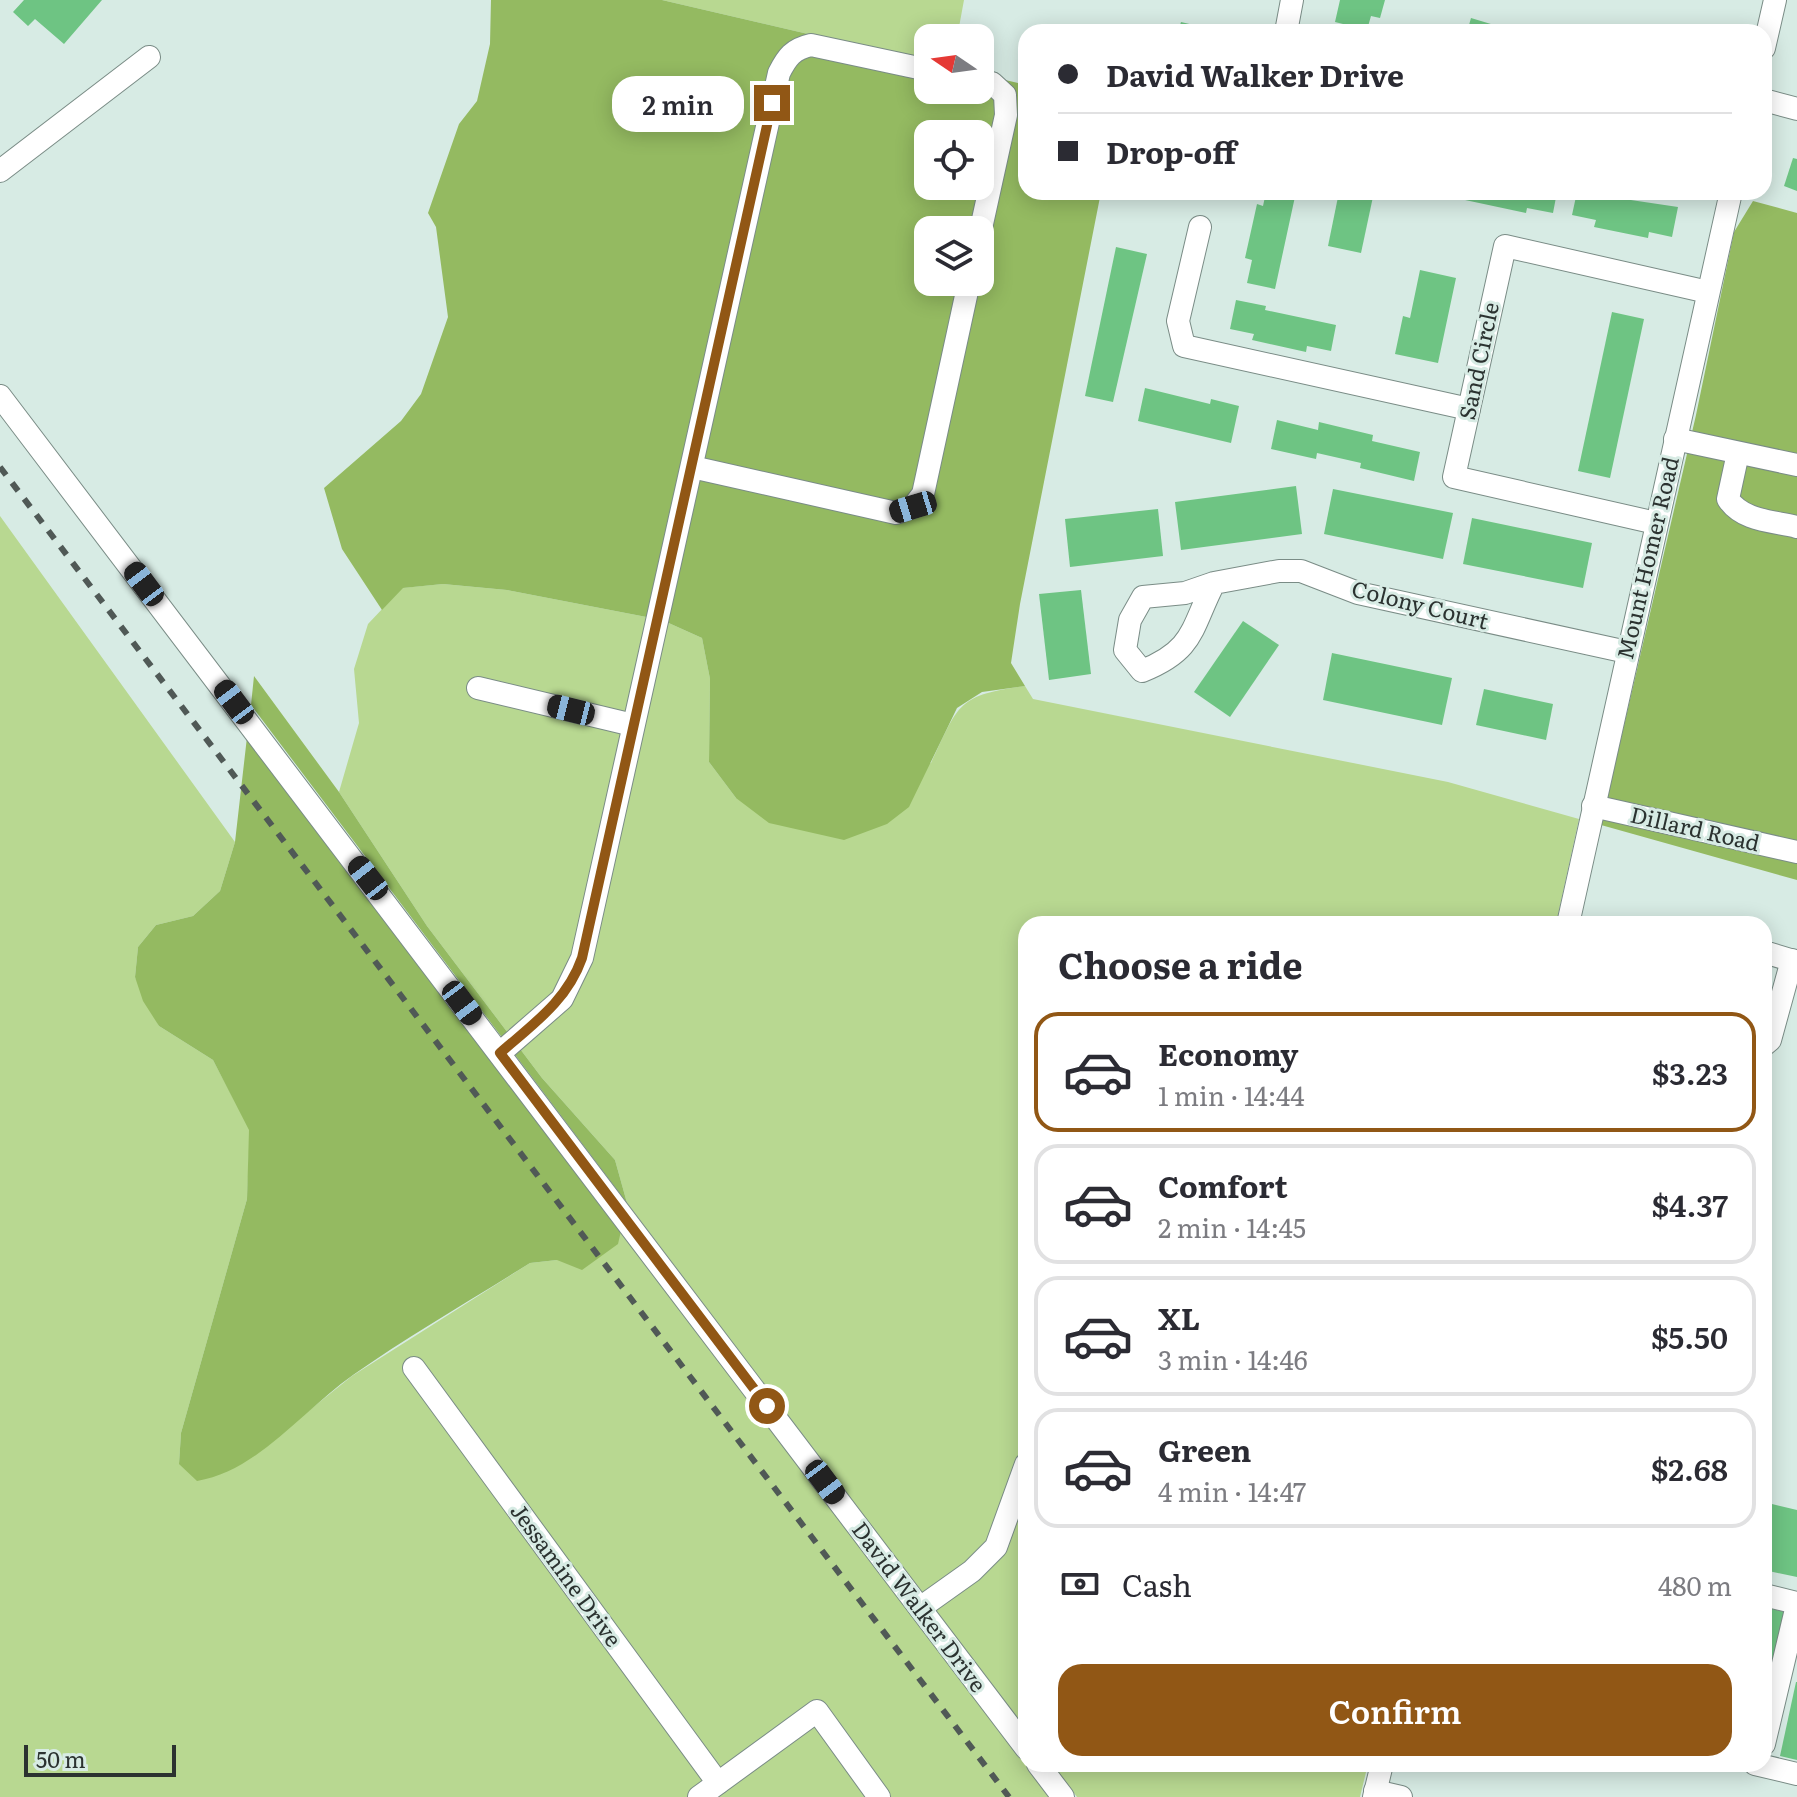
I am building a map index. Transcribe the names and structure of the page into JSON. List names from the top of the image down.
{
  "streets": {
    "street": [
      "Sand Circle",
      "Mount Homer Road",
      "Colony Court",
      "Dillard Road",
      "Jessamine Drive",
      "David Walker Drive"
    ]
  },
  "crossings": [
    ["Sand Circle", "Mount Homer Road"],
    ["Mount Homer Road", "Colony Court"],
    ["Mount Homer Road", "Dillard Road"]
  ],
  "scale_bar": "50 m",
  "north": "left",
  "page": {
    "banner": ["David Walker Drive", "Drop-off"],
    "bubble": "2 min",
    "heading": "Choose a ride",
    "list": [
      {
        "name": "Economy",
        "note": "1 min · 14:44",
        "value": "$3.23"
      },
      {
        "name": "Comfort",
        "note": "2 min · 14:45",
        "value": "$4.37"
      },
      {
        "name": "XL",
        "note": "3 min · 14:46",
        "value": "$5.50"
      },
      {
        "name": "Green",
        "note": "4 min · 14:47",
        "value": "$2.68"
      }
    ],
    "pay": ["Cash", "480 m"],
    "buttons": "Confirm",
    "scale": "50 m"
  }
}
